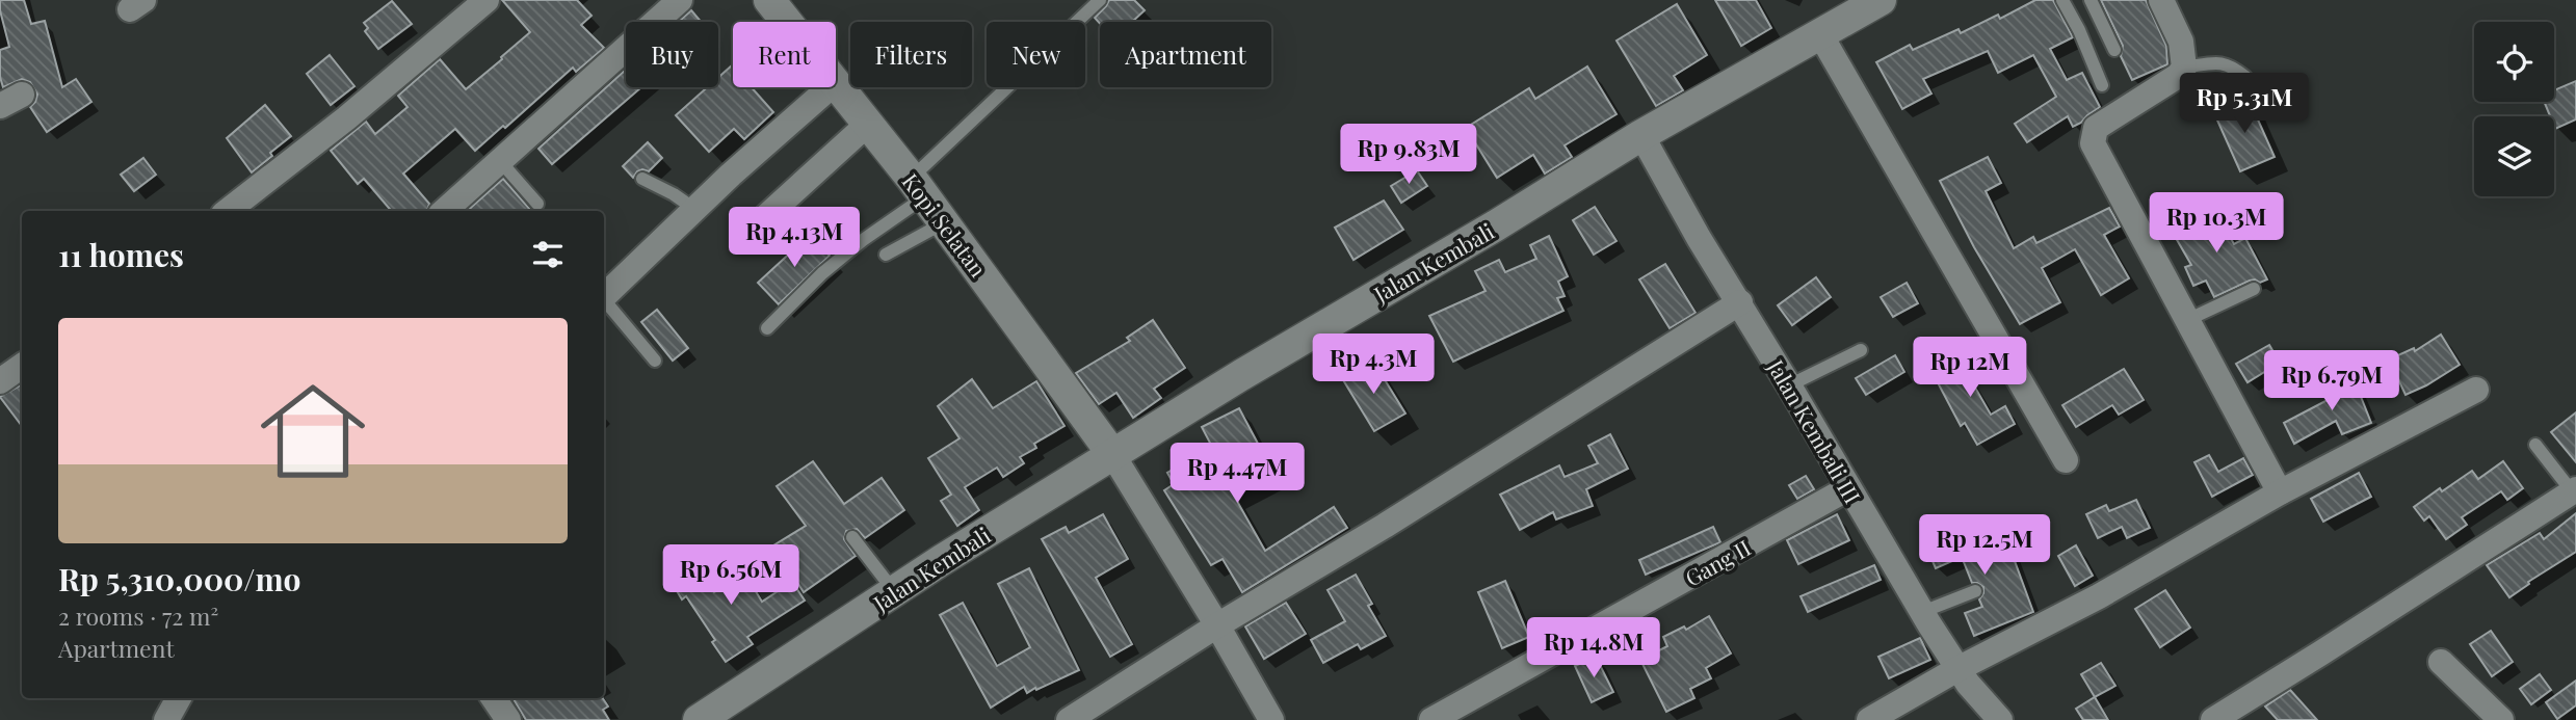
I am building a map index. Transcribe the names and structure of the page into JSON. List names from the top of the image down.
{
  "streets": {
    "street": [
      "Kopi Selatan",
      "Jalan Kembali",
      "Jalan Kembali III",
      "Gang II"
    ]
  },
  "crossings": [
    ["Kopi Selatan", "Jalan Kembali"],
    ["Jalan Kembali", "Jalan Kembali III"],
    ["Jalan Kembali III", "Gang II"]
  ],
  "page": {
    "chip": [
      "Buy",
      "Rent",
      "Filters",
      "New",
      "Apartment"
    ],
    "price": [
      "Rp 5.31M",
      "Rp 9.83M",
      "Rp 10.3M",
      "Rp 4.13M",
      "Rp 4.3M",
      "Rp 12M",
      "Rp 6.79M",
      "Rp 4.47M",
      "Rp 12.5M",
      "Rp 6.56M",
      "Rp 14.8M"
    ],
    "heading": "11 homes",
    "list": [
      {
        "name": "Rp 5,310,000/mo",
        "note": "2 rooms · 72 m² · Apartment"
      }
    ]
  }
}
